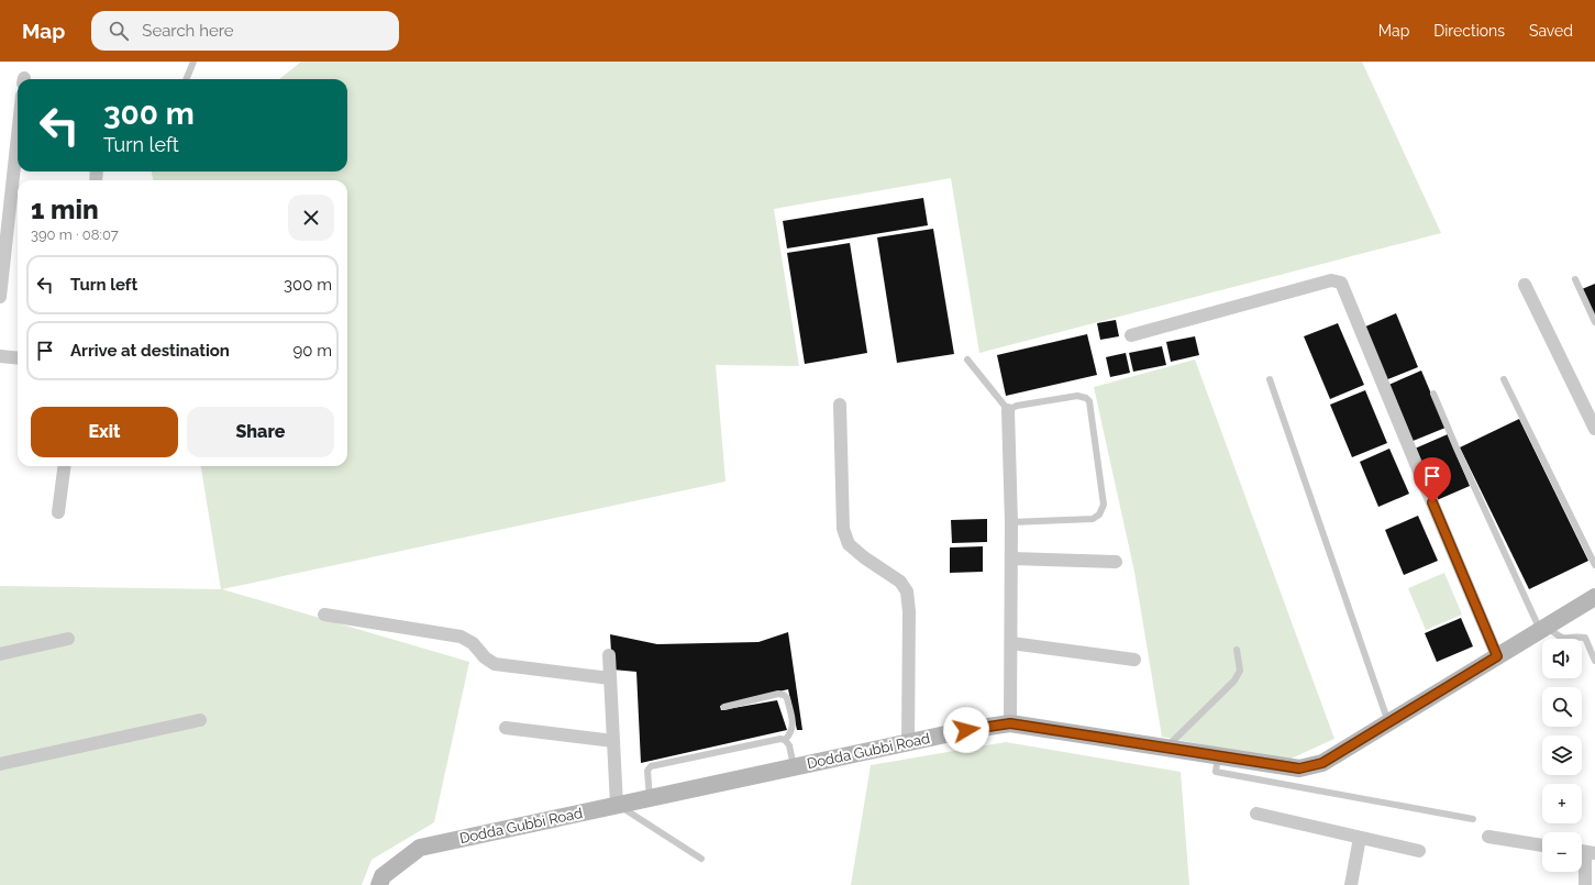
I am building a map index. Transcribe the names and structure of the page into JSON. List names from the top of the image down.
{
  "streets": {
    "street": ["Dodda Gubbi Road"]
  },
  "page": {
    "header": "Map",
    "search": "Search here",
    "nav": ["Map", "Directions", "Saved"],
    "turn": ["300 m", "Turn left"],
    "heading": ["1 min", "390 m · 08:07"],
    "list": [
      {
        "name": "Turn left",
        "value": "300 m"
      },
      {
        "name": "Arrive at destination",
        "value": "90 m"
      }
    ],
    "buttons": ["Exit", "Share"],
    "map_buttons": ["+", "−"]
  }
}
